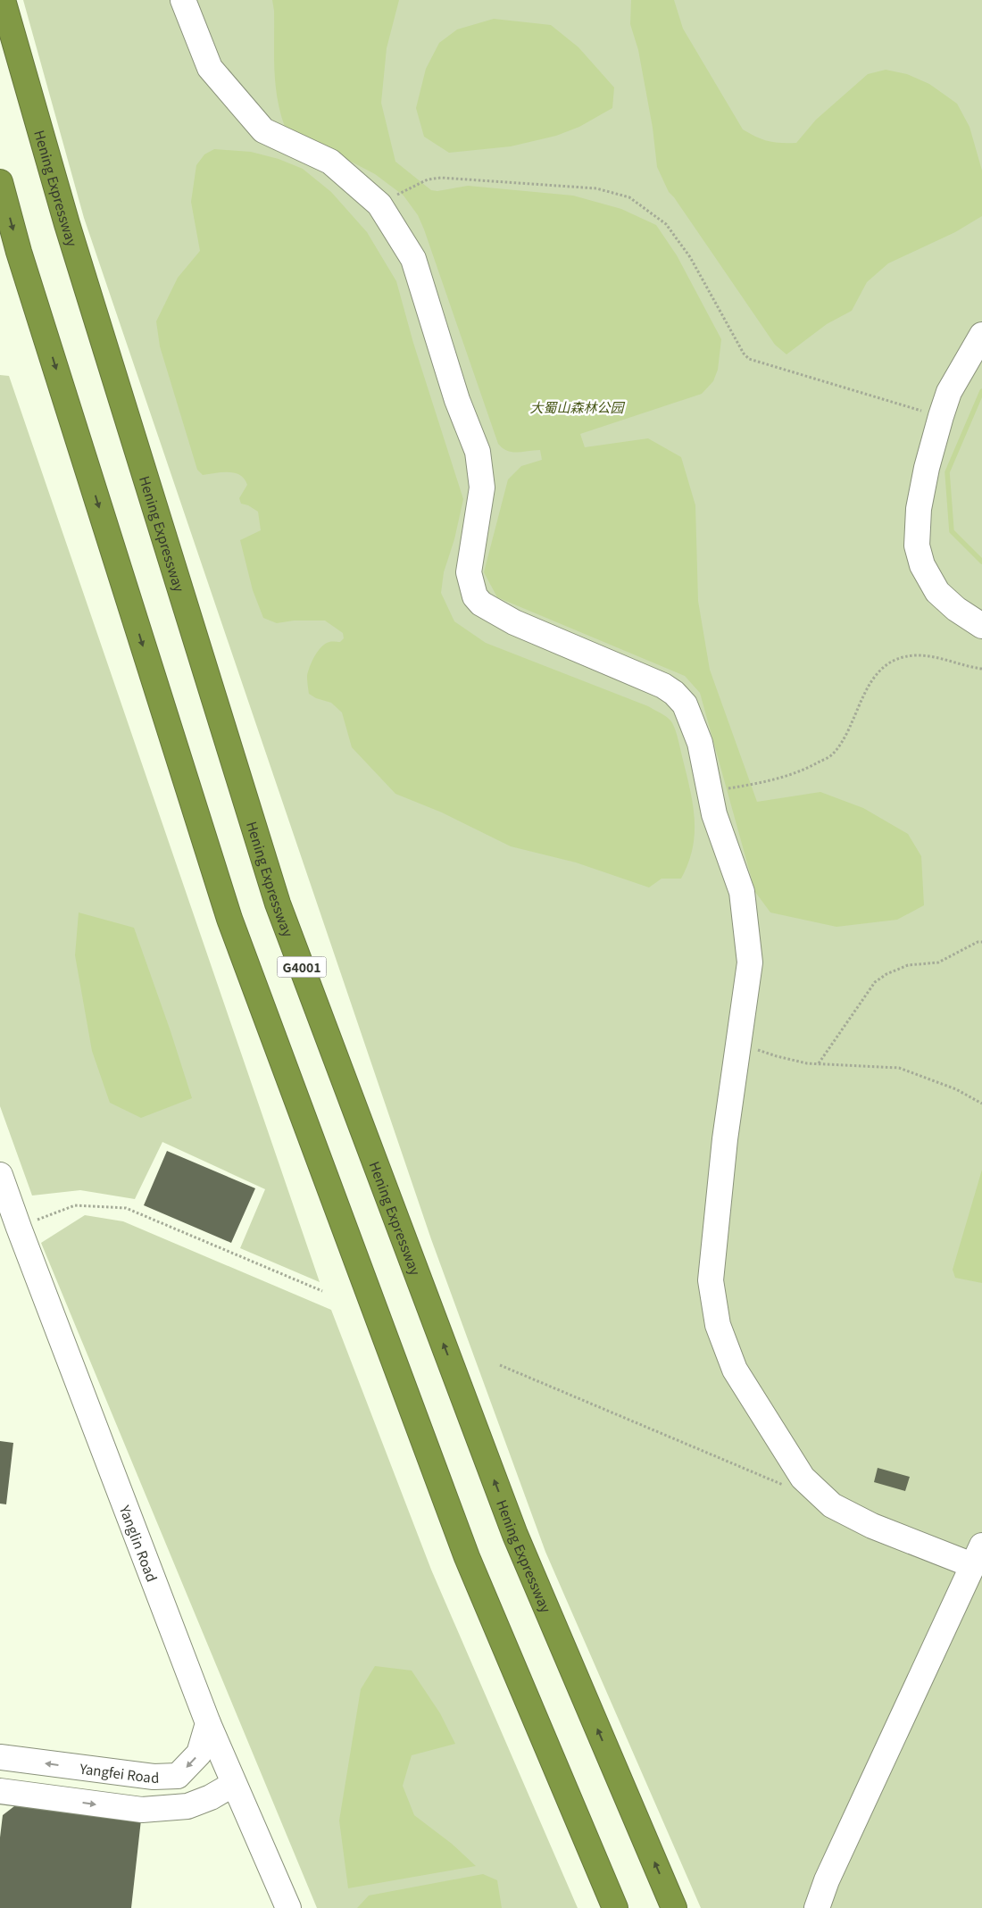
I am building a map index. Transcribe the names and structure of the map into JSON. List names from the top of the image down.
{
  "streets": {
    "highway": ["Hening Expressway", "G4001"],
    "street": ["Yanglin Road", "Yangfei Road"]
  },
  "crossings": [
    ["Yanglin Road", "Yangfei Road"]
  ],
  "parks": ["大蜀山森林公园"]
}
